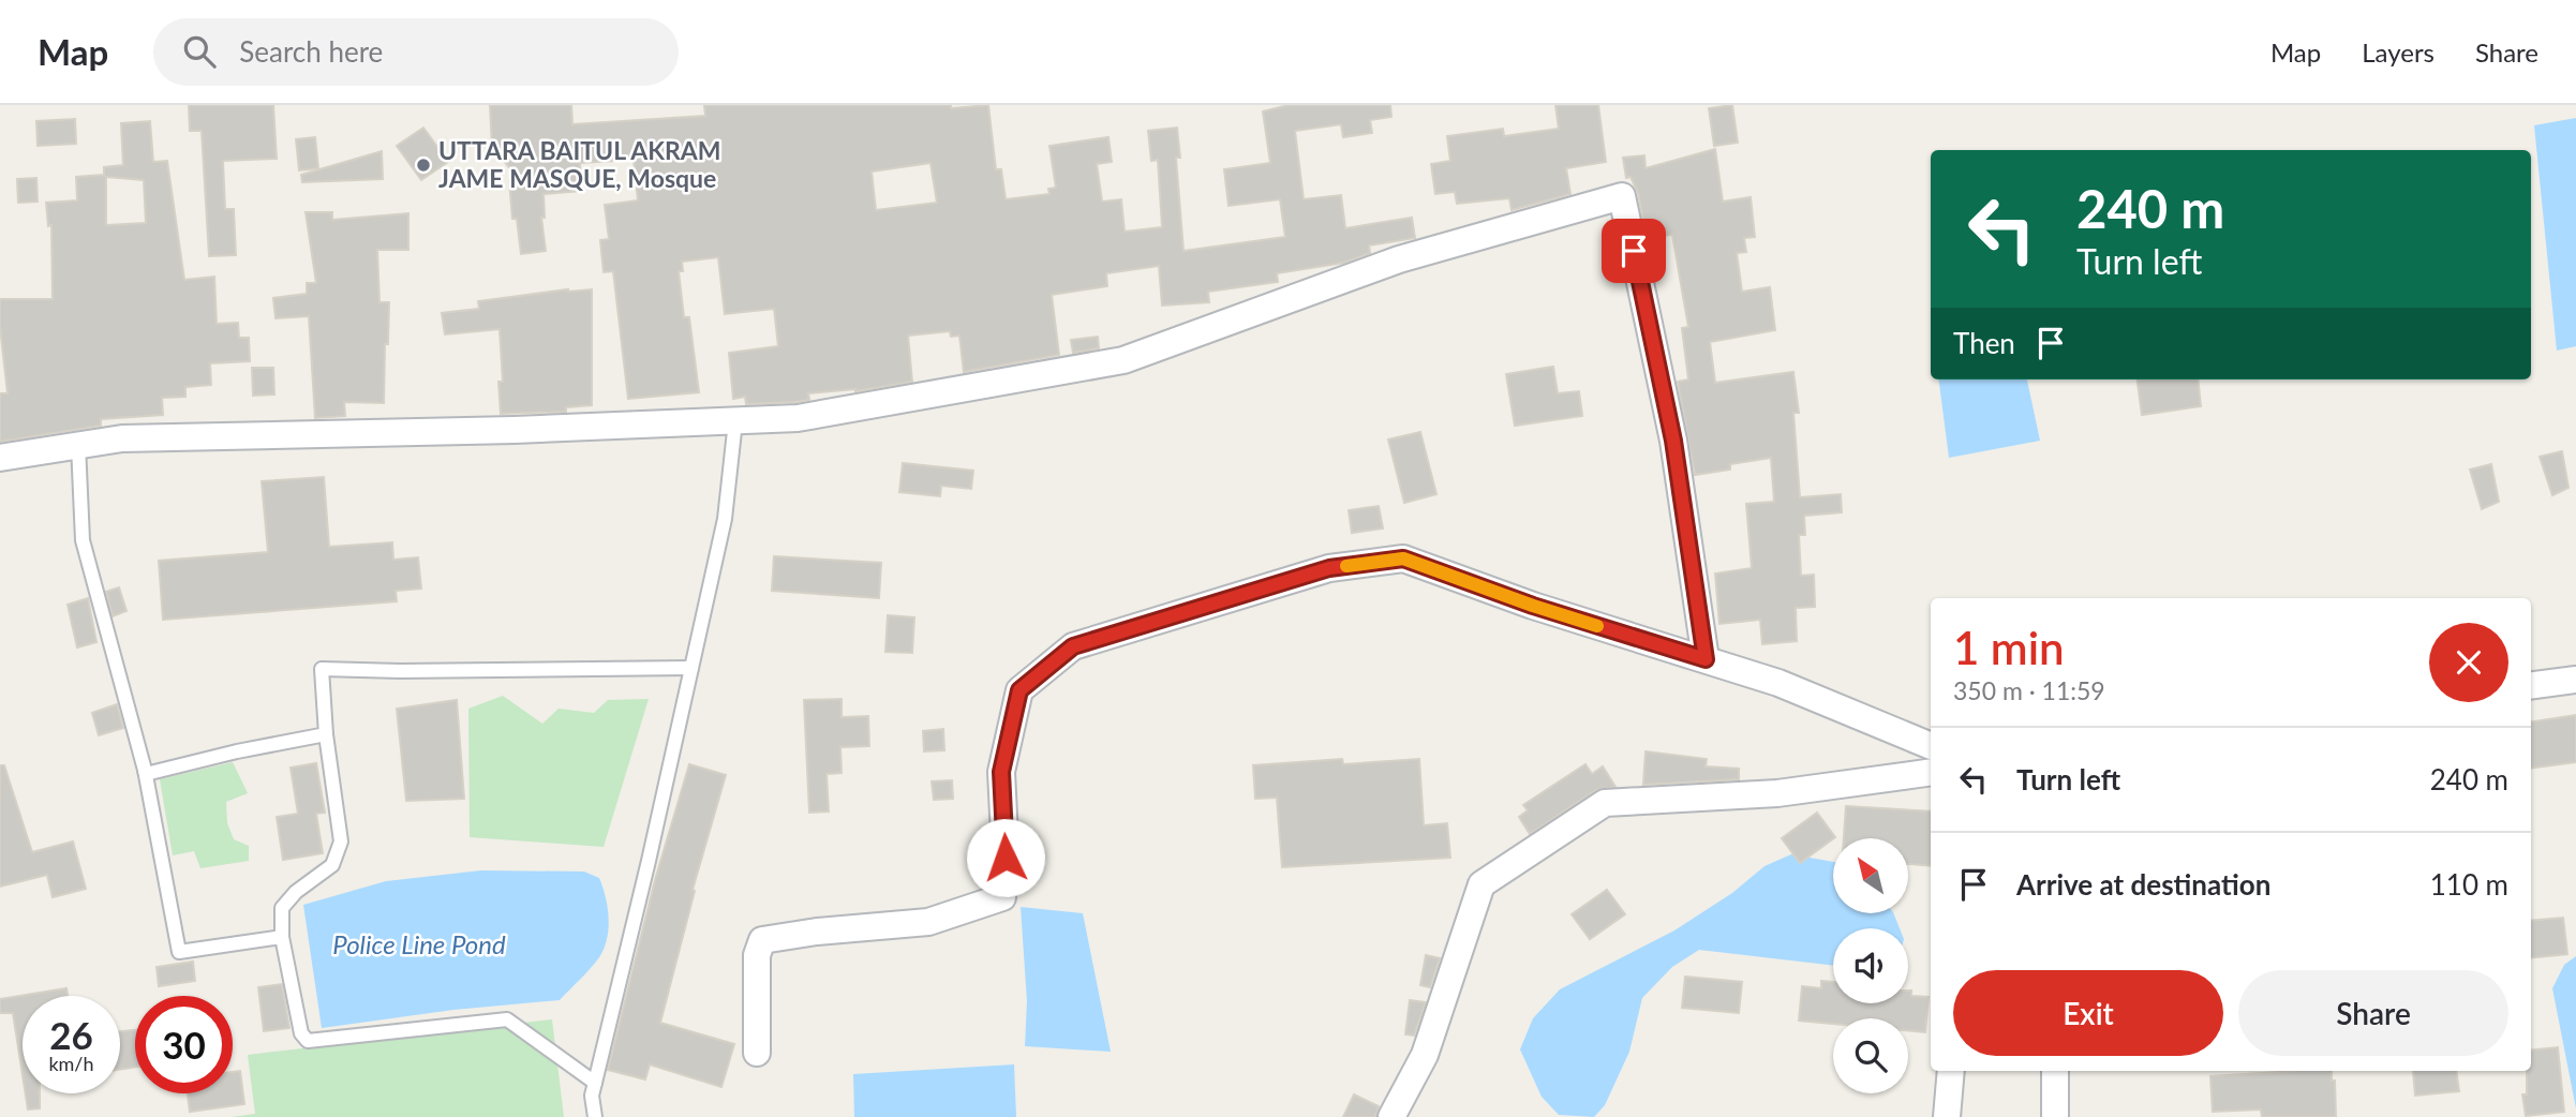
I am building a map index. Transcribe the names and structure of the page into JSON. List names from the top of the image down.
{
  "water": ["Police Line Pond"],
  "places": ["UTTARA BAITUL AKRAM JAME MASQUE, Mosque"],
  "north": "top left",
  "page": {
    "header": "Map",
    "search": "Search here",
    "nav": ["Map", "Layers", "Share"],
    "turn": ["240 m", "Turn left"],
    "then": "Then",
    "heading": ["1 min", "350 m · 11:59"],
    "list": [
      {
        "name": "Turn left",
        "value": "240 m"
      },
      {
        "name": "Arrive at destination",
        "value": "110 m"
      }
    ],
    "buttons": ["Exit", "Share"],
    "speed": "26 km/h",
    "limit": "30"
  }
}
